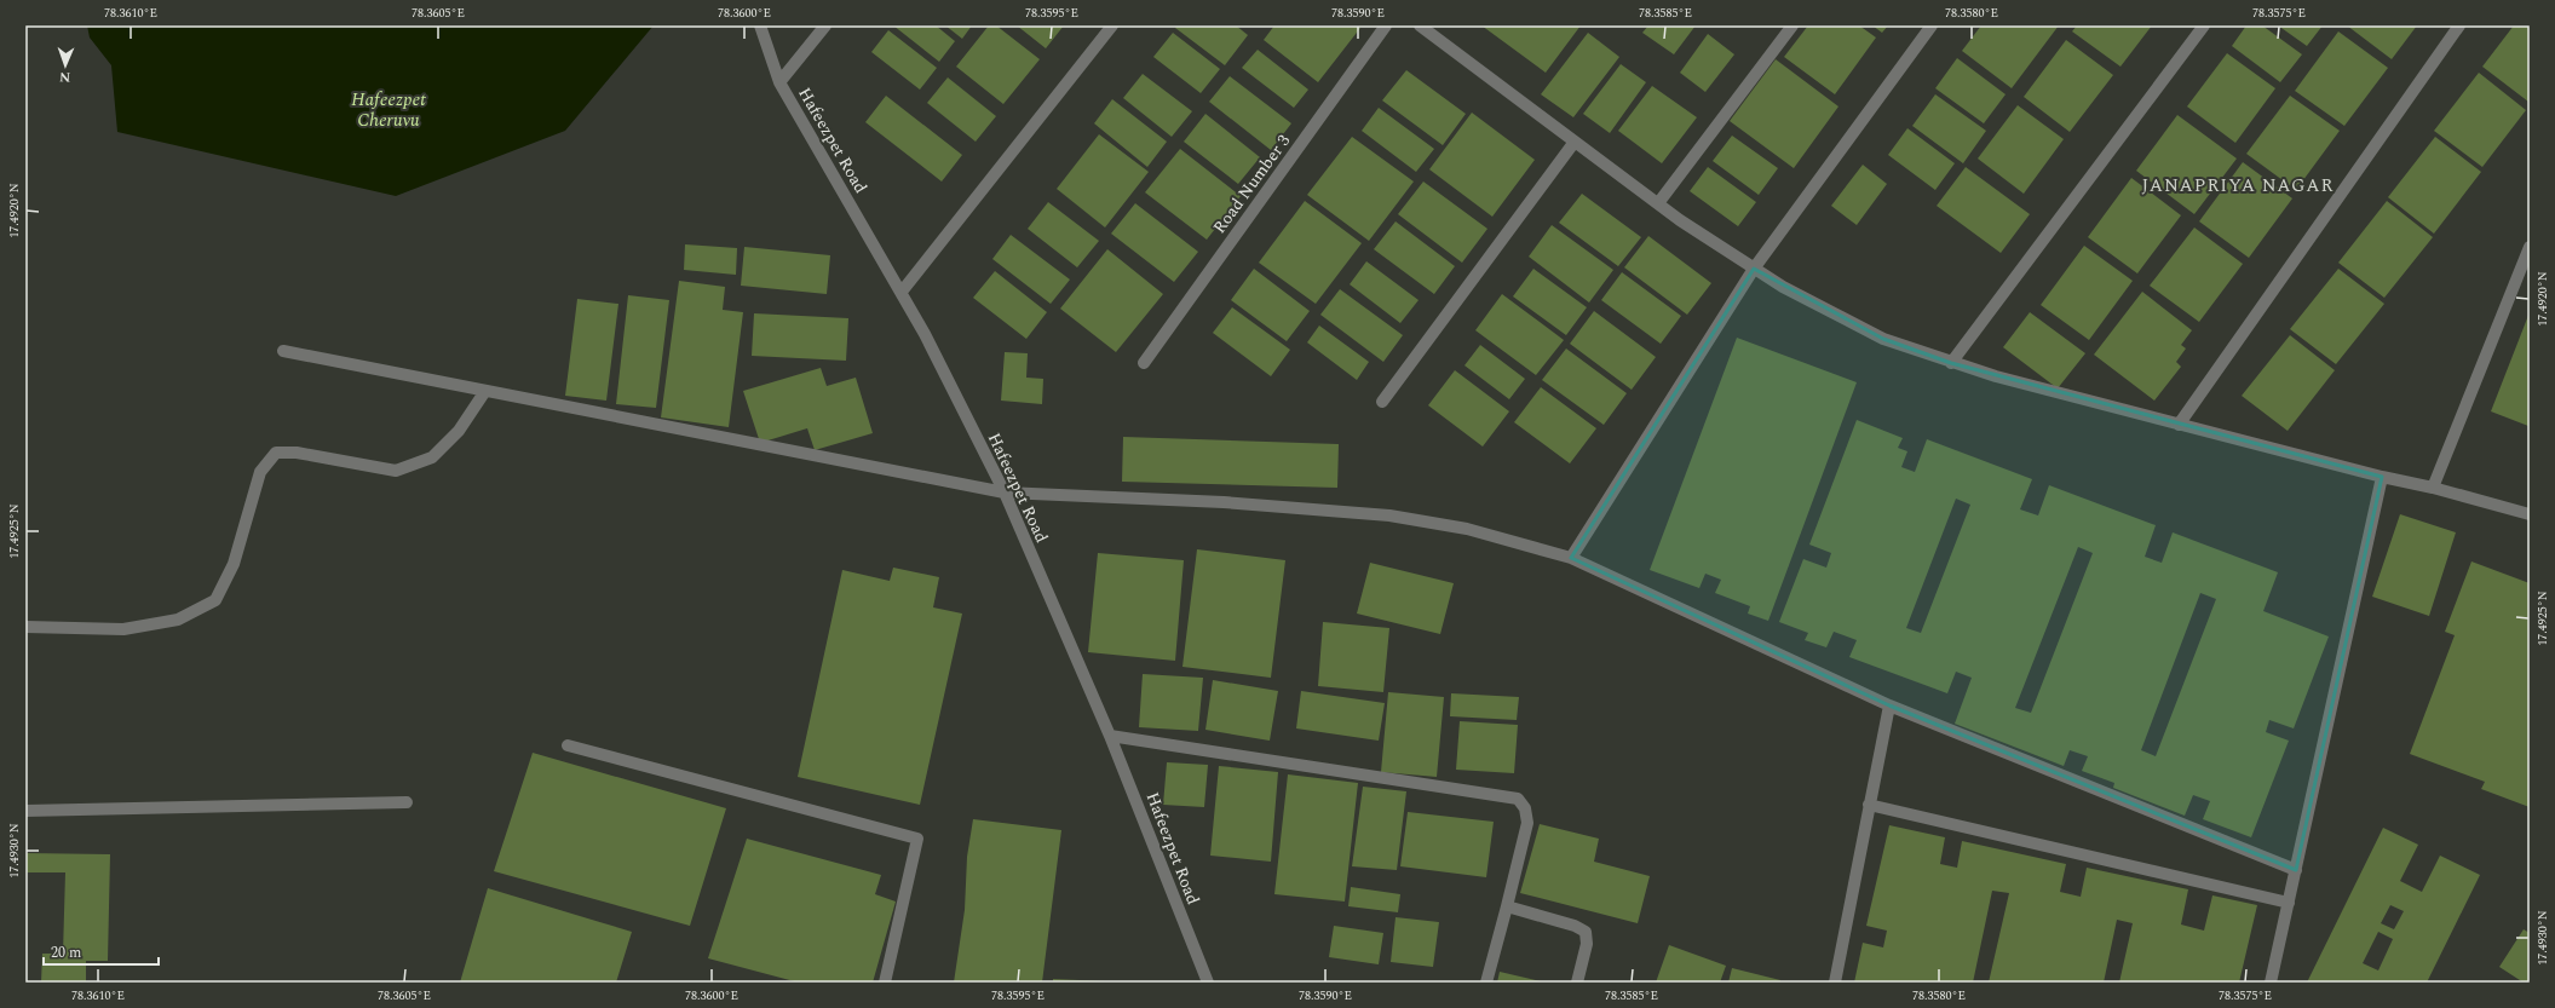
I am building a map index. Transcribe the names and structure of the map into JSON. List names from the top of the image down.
{
  "streets": {
    "street": ["Hafeezpet Road", "Road Number 3"]
  },
  "districts": ["JANAPRIYA NAGAR"],
  "water": ["Hafeezpet Cheruvu"],
  "scale_bar": "20 m",
  "north": "bottom",
  "coordinates": [
    "78.3610°E",
    "78.3605°E",
    "78.3600°E",
    "78.3595°E",
    "78.3590°E",
    "78.3585°E",
    "78.3580°E",
    "78.3575°E",
    "17.4920°N",
    "17.4925°N",
    "17.4930°N"
  ]
}
